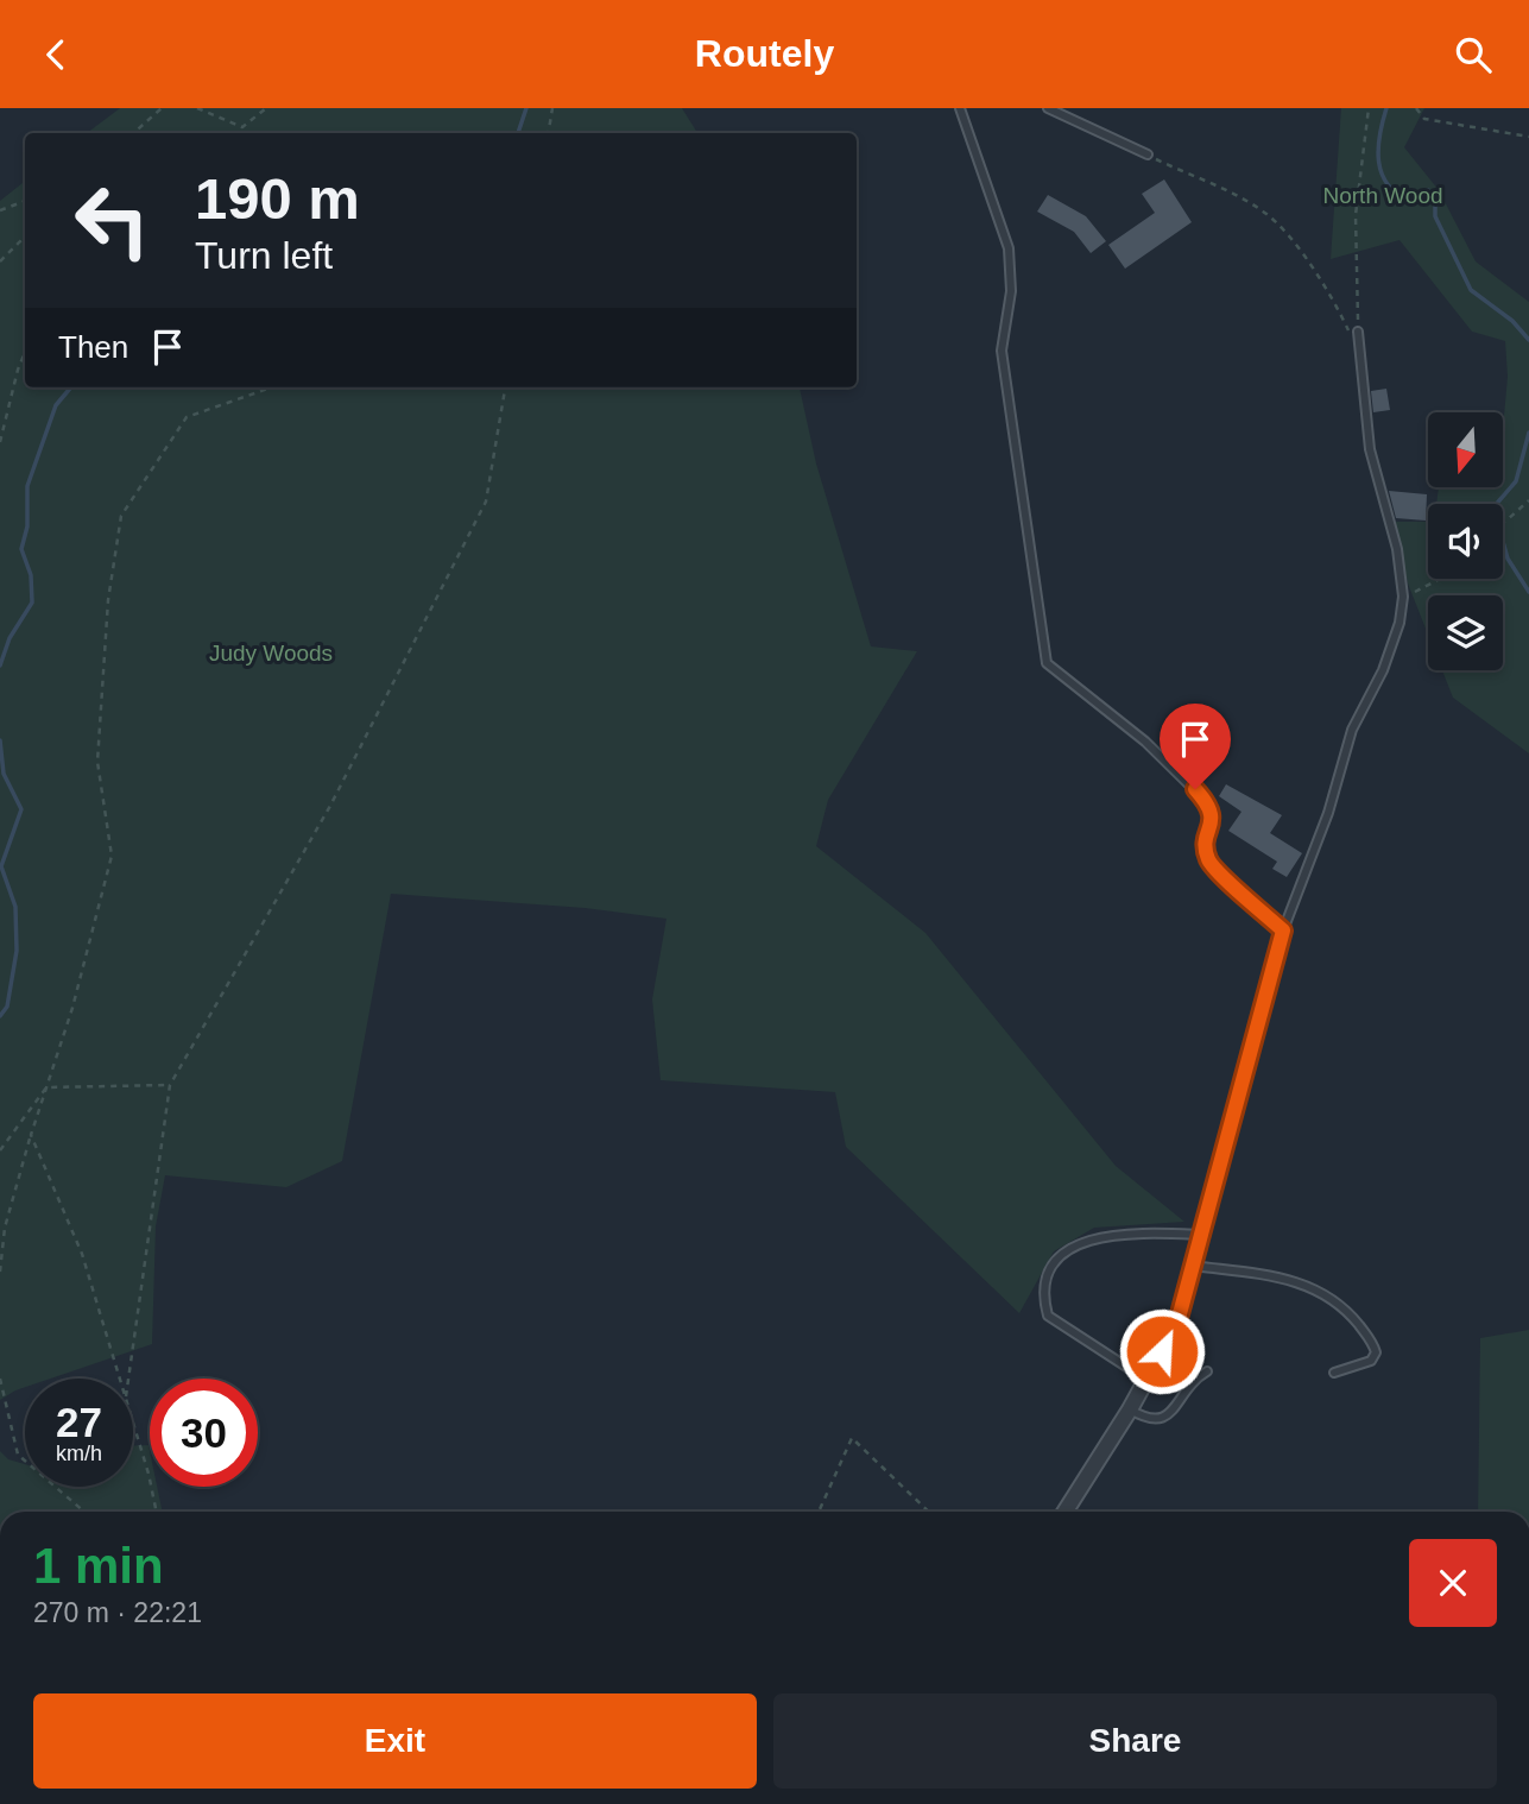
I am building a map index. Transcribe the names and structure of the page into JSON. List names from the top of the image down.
{
  "parks": ["North Wood", "Judy Woods"],
  "north": "bottom",
  "page": {
    "header": "Routely",
    "turn": ["190 m", "Turn left"],
    "then": "Then",
    "speed": "27 km/h",
    "limit": "30",
    "heading": ["1 min", "270 m · 22:21"],
    "buttons": ["Exit", "Share"]
  }
}
